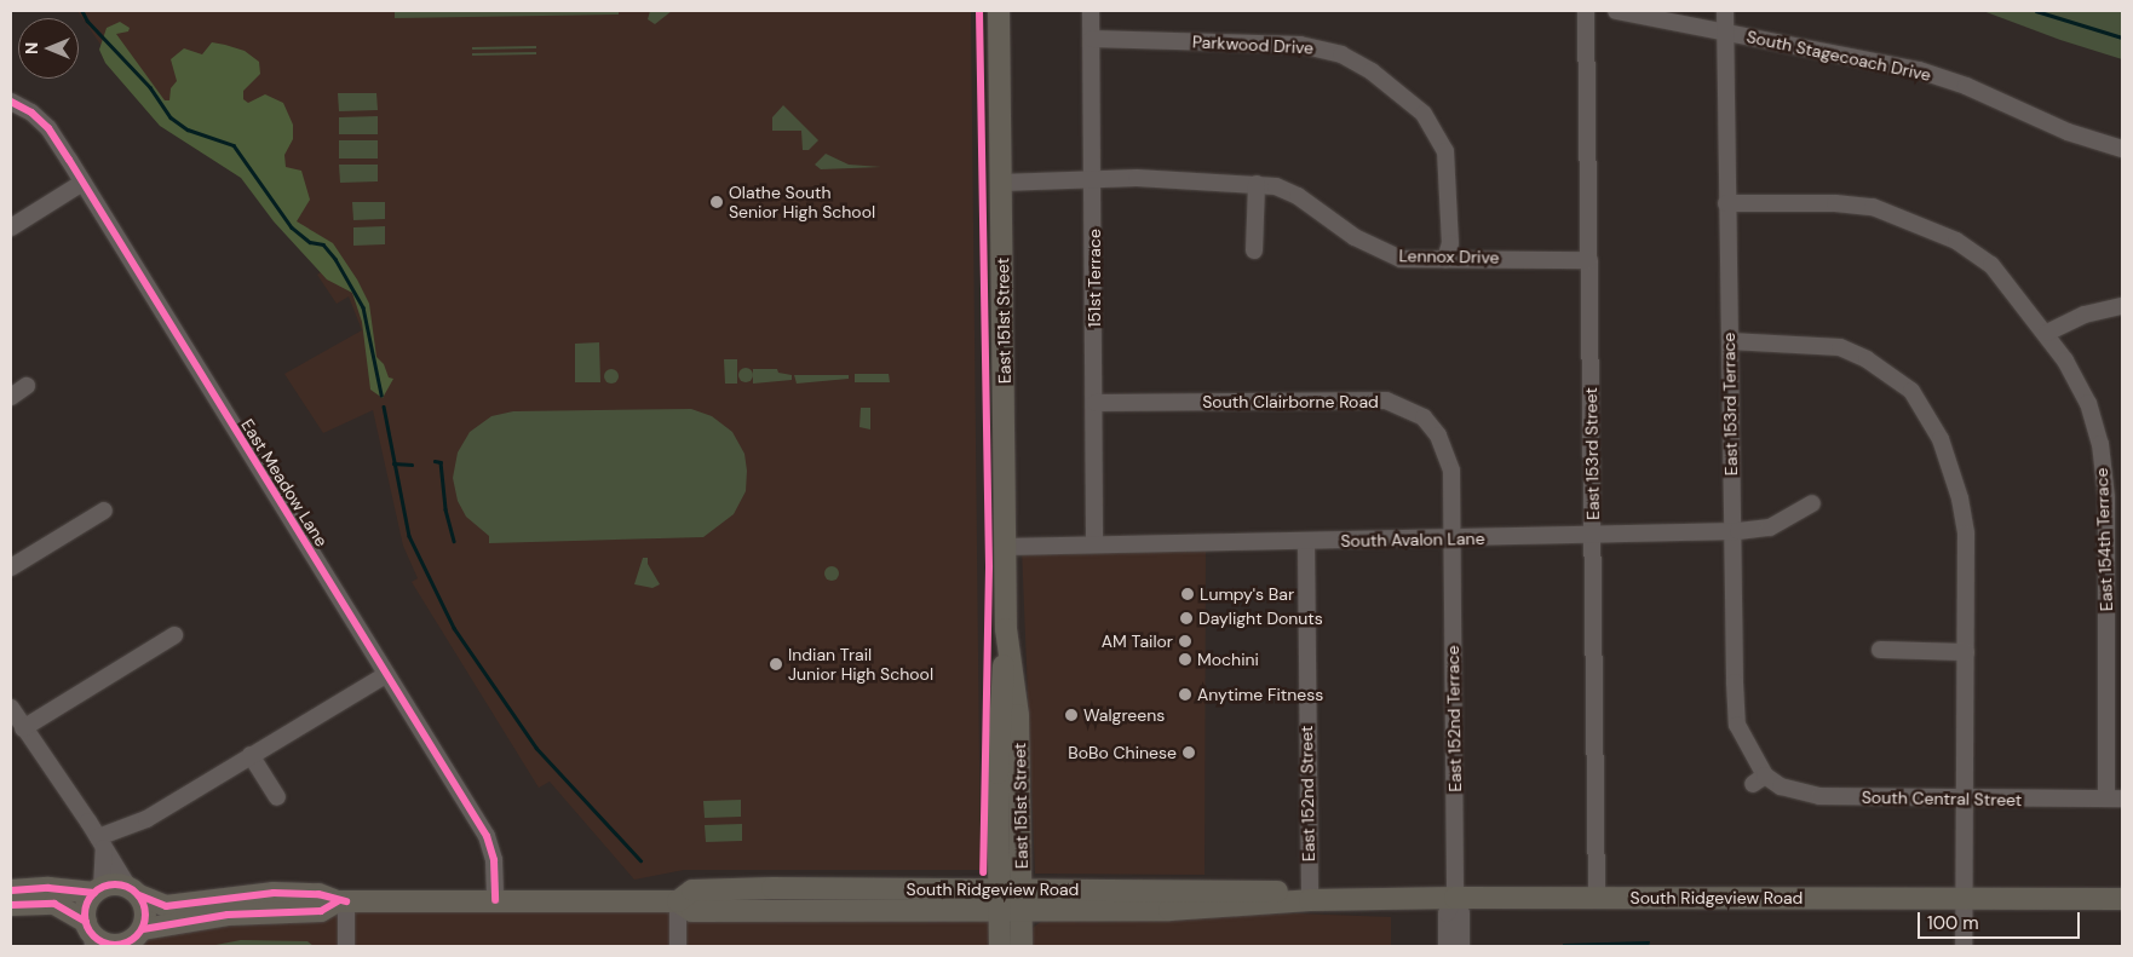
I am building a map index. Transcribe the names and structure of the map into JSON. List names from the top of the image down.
{
  "streets": {
    "main road": ["East 151st Street", "South Ridgeview Road"],
    "street": [
      "Parkwood Drive",
      "South Stagecoach Drive",
      "Lennox Drive",
      "151st Terrace",
      "South Clairborne Road",
      "East 153rd Terrace",
      "East 153rd Street",
      "East Meadow Lane",
      "South Avalon Lane",
      "East 154th Terrace",
      "East 152nd Terrace",
      "East 152nd Street",
      "South Central Street"
    ]
  },
  "crossings": [
    ["Parkwood Drive", "Lennox Drive"],
    ["Parkwood Drive", "151st Terrace"],
    ["South Stagecoach Drive", "East 153rd Terrace"],
    ["Lennox Drive", "151st Terrace"],
    ["Lennox Drive", "East 151st Street"],
    ["Lennox Drive", "East 153rd Street"],
    ["151st Terrace", "South Clairborne Road"],
    ["151st Terrace", "South Avalon Lane"],
    ["East 151st Street", "South Avalon Lane"],
    ["East 151st Street", "South Ridgeview Road"],
    ["South Clairborne Road", "South Avalon Lane"],
    ["South Clairborne Road", "East 152nd Terrace"],
    ["East 153rd Terrace", "South Avalon Lane"],
    ["East 153rd Terrace", "East 154th Terrace"],
    ["East 153rd Terrace", "South Central Street"],
    ["East 153rd Street", "South Avalon Lane"],
    ["East 153rd Street", "South Ridgeview Road"],
    ["East Meadow Lane", "South Ridgeview Road"],
    ["South Avalon Lane", "East 152nd Terrace"],
    ["South Avalon Lane", "East 152nd Street"],
    ["East 154th Terrace", "South Central Street"],
    ["East 152nd Terrace", "South Ridgeview Road"],
    ["East 152nd Street", "South Ridgeview Road"]
  ],
  "places": [
    "Olathe South Senior High School",
    "Lumpy's Bar",
    "Daylight Donuts",
    "AM Tailor",
    "Mochini",
    "Indian Trail Junior High School",
    "Anytime Fitness",
    "Walgreens",
    "BoBo Chinese"
  ],
  "scale_bar": "100 m",
  "north": "left"
}
